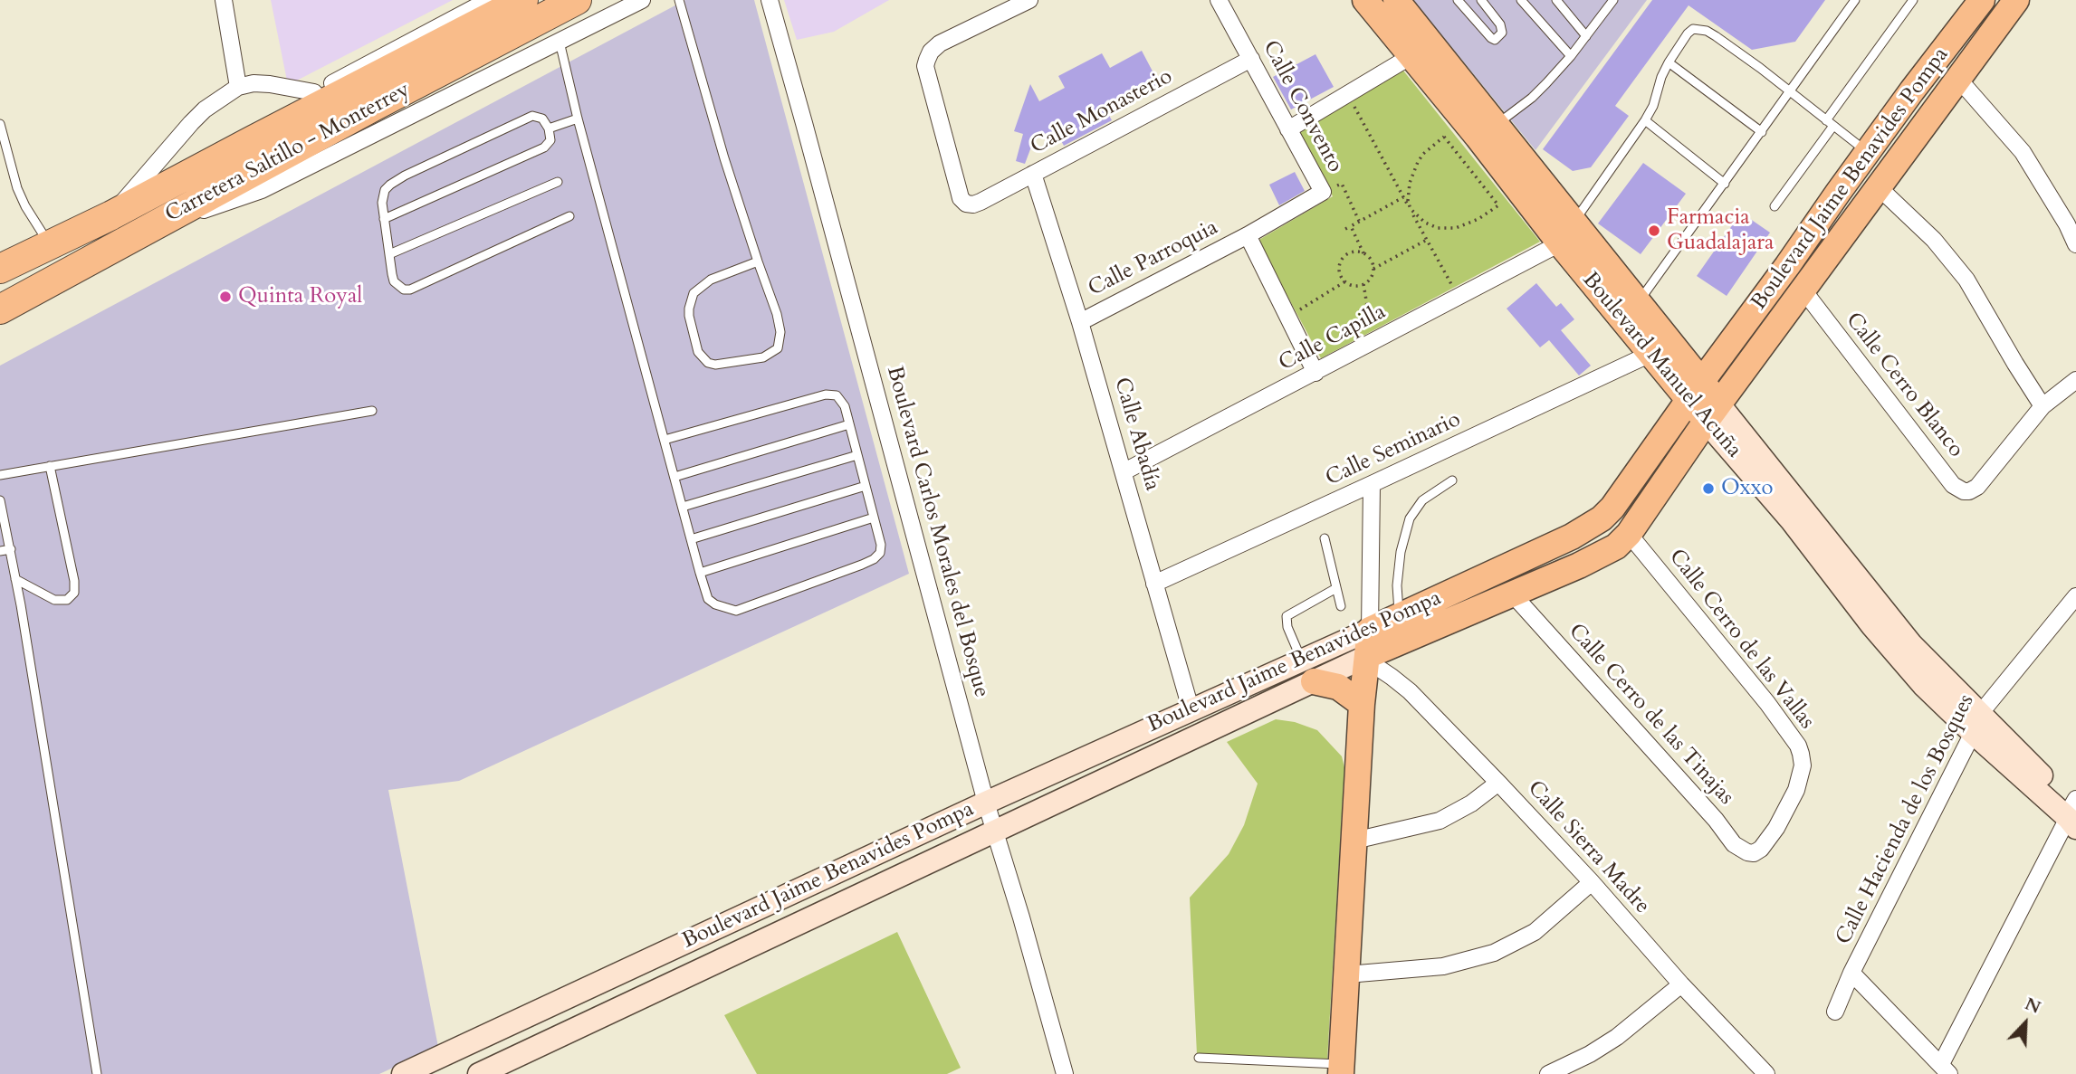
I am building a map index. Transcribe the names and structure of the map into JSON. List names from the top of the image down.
{
  "streets": {
    "highway": ["Carretera Saltillo - Monterrey"],
    "main road": ["Boulevard Jaime Benavides Pompa", "Boulevard Manuel Acuña"],
    "street": [
      "Calle Convento",
      "Calle Monasterio",
      "Calle Parroquia",
      "Calle Capilla",
      "Calle Cerro Blanco",
      "Calle Abadía",
      "Calle Seminario",
      "Boulevard Carlos Morales del Bosque",
      "Calle Cerro de las Vallas",
      "Calle Cerro de las Tinajas",
      "Calle Hacienda de los Bosques",
      "Calle Sierra Madre"
    ]
  },
  "crossings": [
    ["Calle Convento", "Calle Monasterio"],
    ["Calle Convento", "Calle Parroquia"],
    ["Calle Monasterio", "Calle Abadía"],
    ["Boulevard Jaime Benavides Pompa", "Boulevard Manuel Acuña"],
    ["Boulevard Jaime Benavides Pompa", "Calle Cerro Blanco"],
    ["Boulevard Jaime Benavides Pompa", "Calle Abadía"],
    ["Boulevard Jaime Benavides Pompa", "Boulevard Carlos Morales del Bosque"],
    ["Boulevard Jaime Benavides Pompa", "Calle Cerro de las Vallas"],
    ["Boulevard Jaime Benavides Pompa", "Calle Cerro de las Tinajas"],
    ["Boulevard Jaime Benavides Pompa", "Calle Sierra Madre"],
    ["Calle Parroquia", "Calle Abadía"],
    ["Calle Capilla", "Boulevard Manuel Acuña"],
    ["Calle Capilla", "Calle Abadía"],
    ["Boulevard Manuel Acuña", "Calle Seminario"],
    ["Boulevard Manuel Acuña", "Calle Hacienda de los Bosques"],
    ["Calle Abadía", "Calle Seminario"],
    ["Calle Cerro de las Vallas", "Calle Cerro de las Tinajas"]
  ],
  "places": ["Farmacia Guadalajara", "Quinta Royal", "Oxxo"],
  "north": "top right"
}
